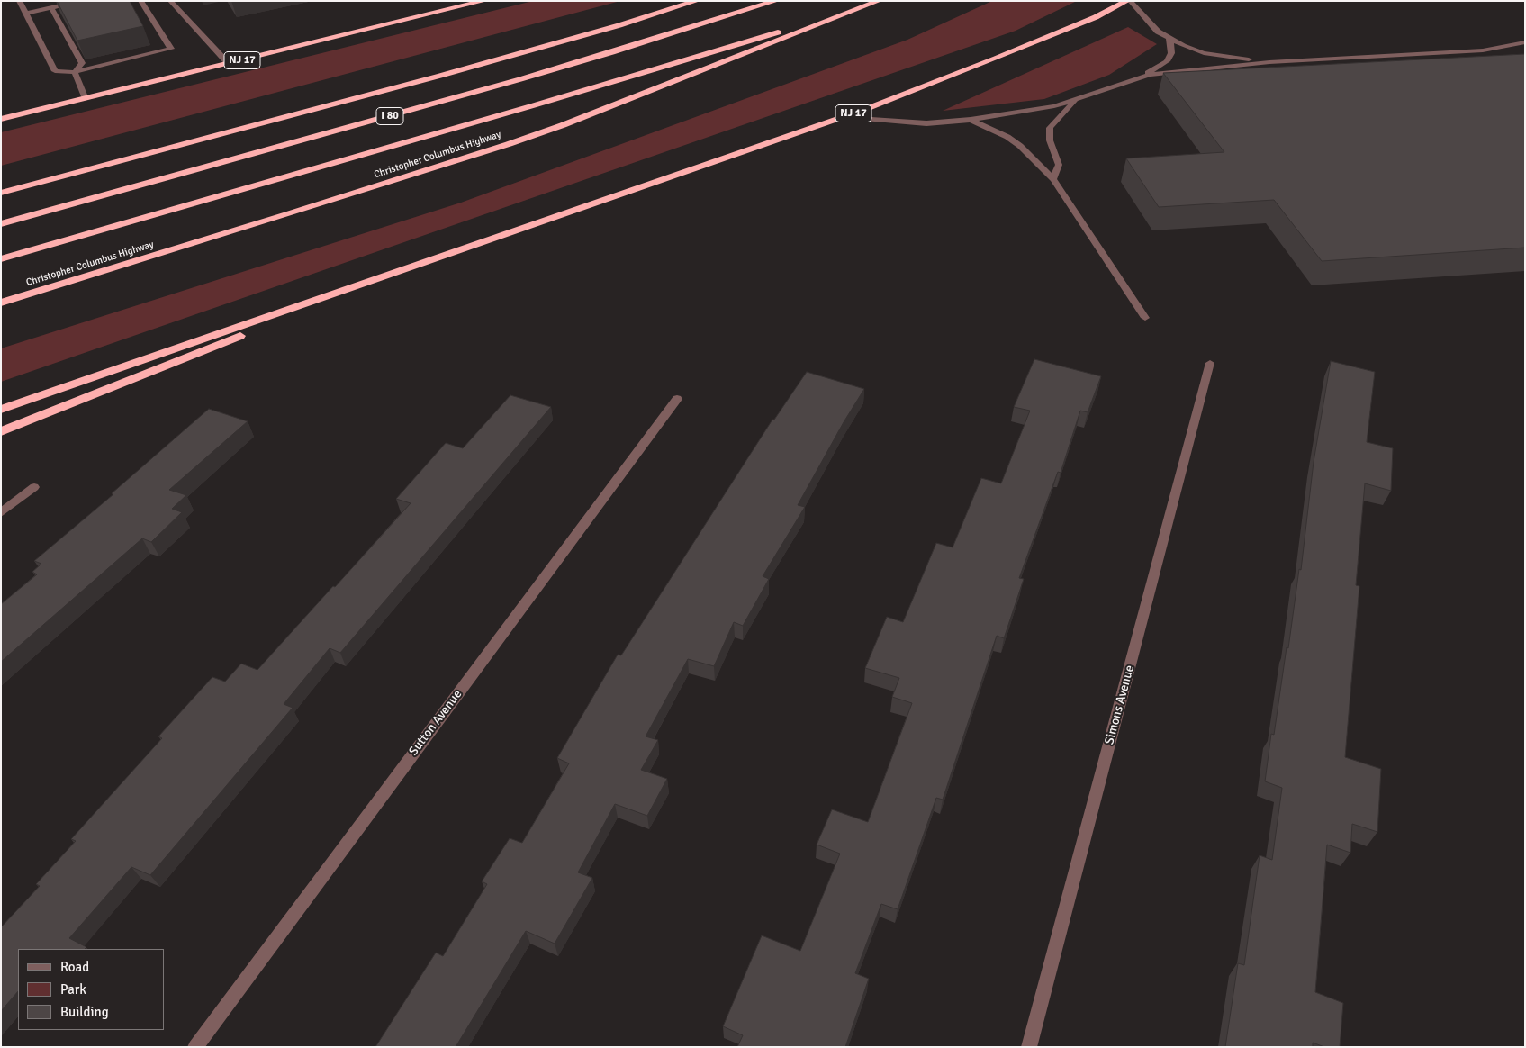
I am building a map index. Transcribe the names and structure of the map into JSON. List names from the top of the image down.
{
  "streets": {
    "highway": ["NJ 17", "I 80", "Christopher Columbus Highway"],
    "street": ["Simons Avenue", "Sutton Avenue"]
  },
  "legend": ["Road", "Park", "Building"]
}
